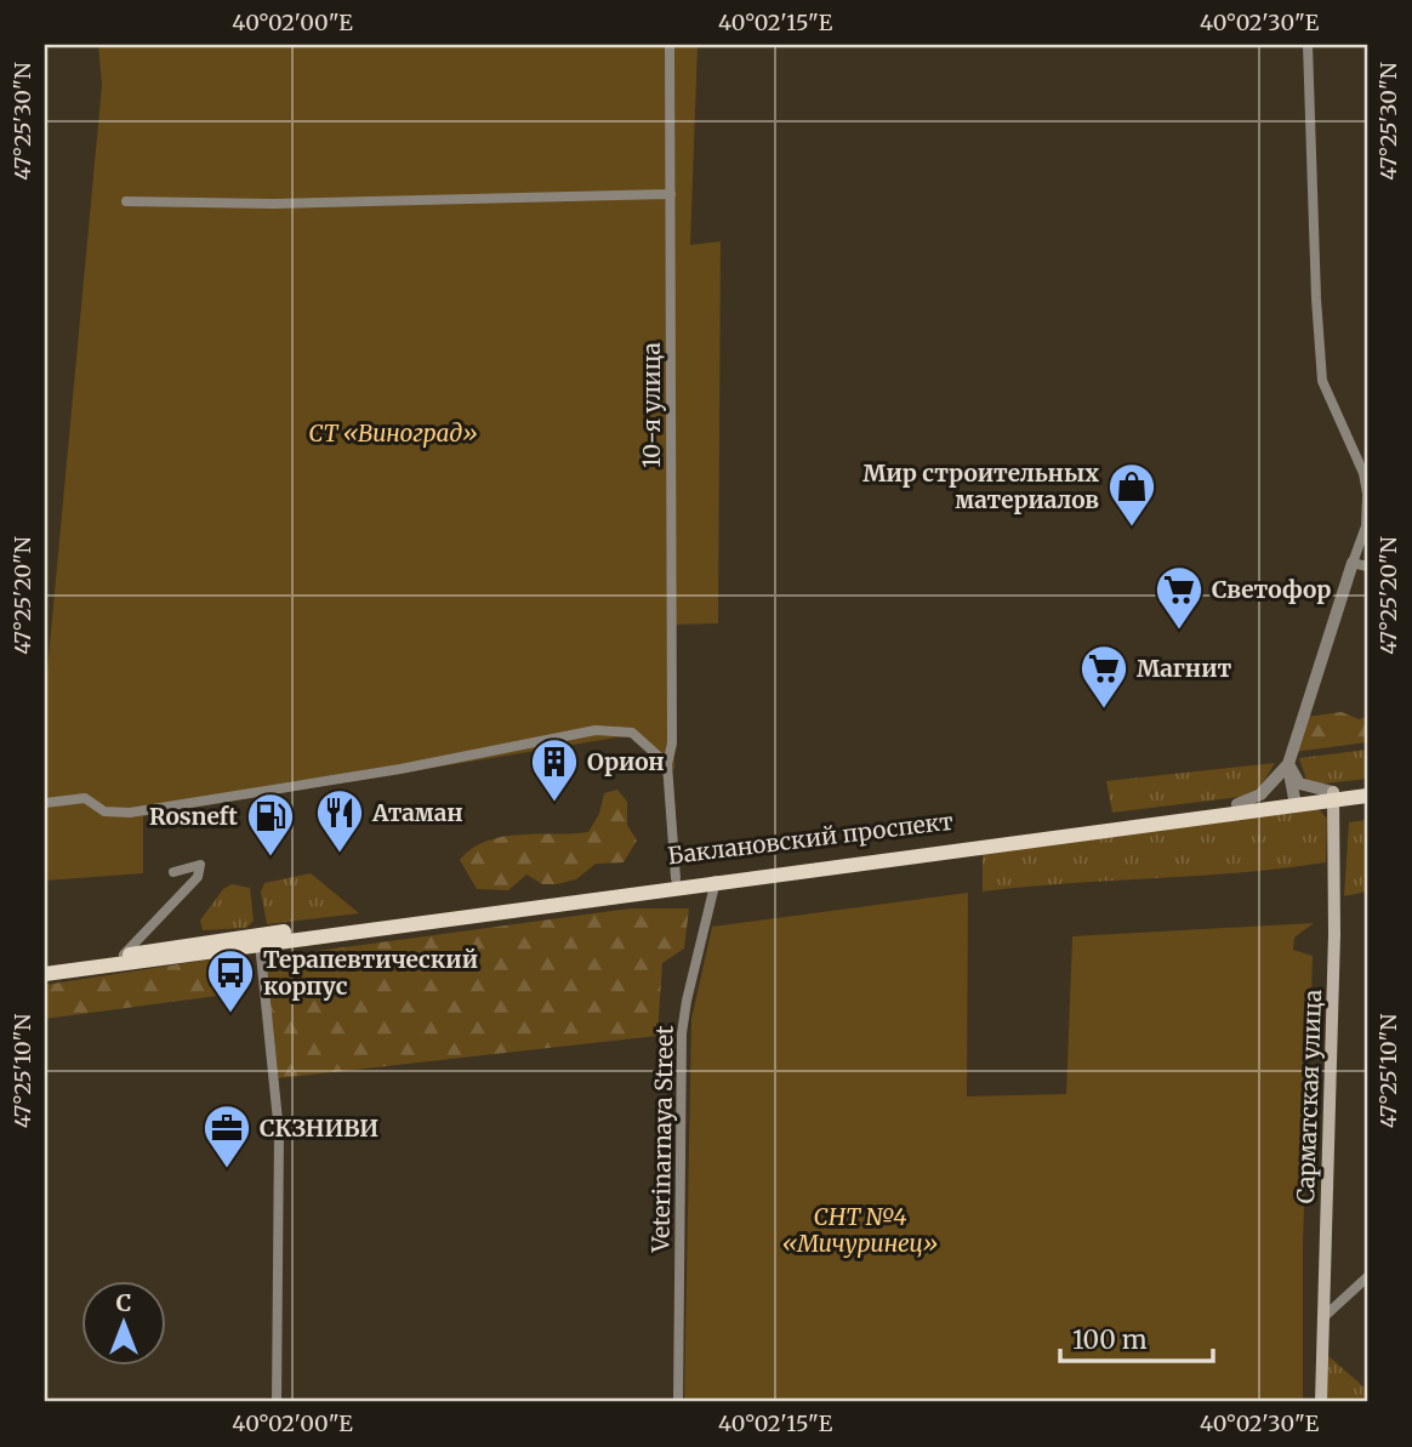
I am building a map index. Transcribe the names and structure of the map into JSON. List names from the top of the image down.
{
  "streets": {
    "main road": ["Баклановский проспект", "Сарматская улица"],
    "street": ["10-я улица", "Veterinarnaya Street"]
  },
  "crossings": [
    ["10-я улица", "Баклановский проспект"],
    ["Баклановский проспект", "Сарматская улица"],
    ["Баклановский проспект", "Veterinarnaya Street"]
  ],
  "parks": ["СТ «Виноград»", "СНТ №4 «Мичуринец»"],
  "places": {
    "shop": ["Мир строительных материалов"],
    "supermarket": ["Светофор", "Магнит"],
    "building": ["Орион"],
    "restaurant": ["Атаман"],
    "fuel station": ["Rosneft"],
    "bus stop": ["Терапевтический корпус"],
    "office": ["СКЗНИВИ"]
  },
  "scale_bar": "100 m",
  "north": "top",
  "coordinates": [
    "40°02'00\"E",
    "40°02'15\"E",
    "40°02'30\"E",
    "47°25'30\"N",
    "47°25'20\"N",
    "47°25'10\"N"
  ]
}
